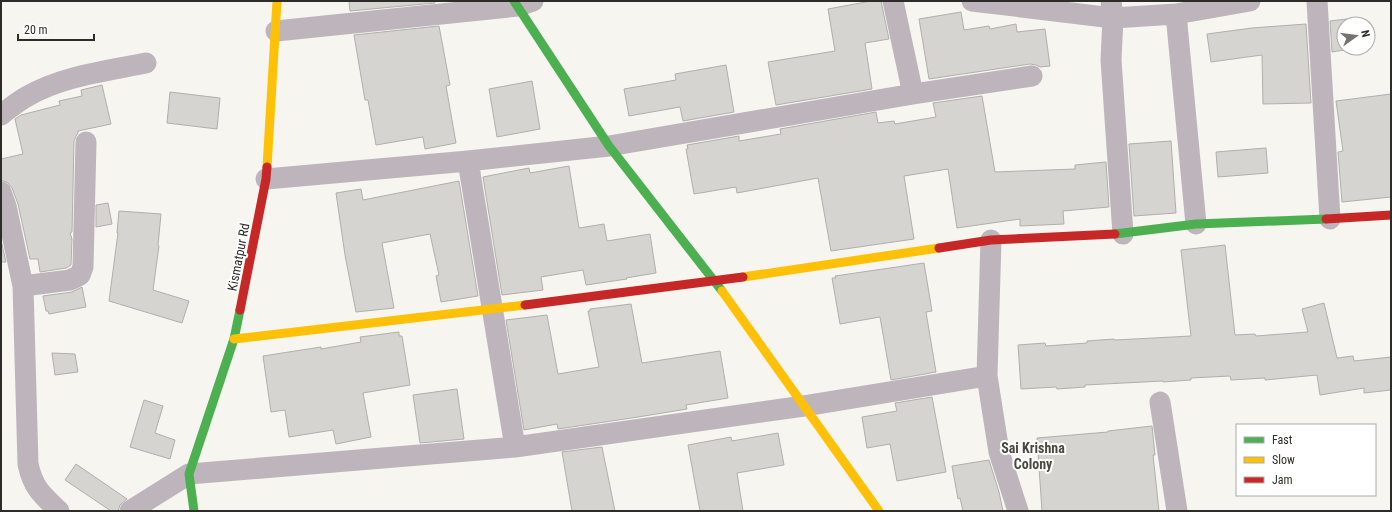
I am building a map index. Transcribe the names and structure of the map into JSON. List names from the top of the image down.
{
  "streets": {
    "street": ["Kismatpur Rd"]
  },
  "districts": ["Sai Krishna Colony"],
  "legend": ["Fast", "Slow", "Jam"],
  "scale_bar": "20 m",
  "north": "right"
}
